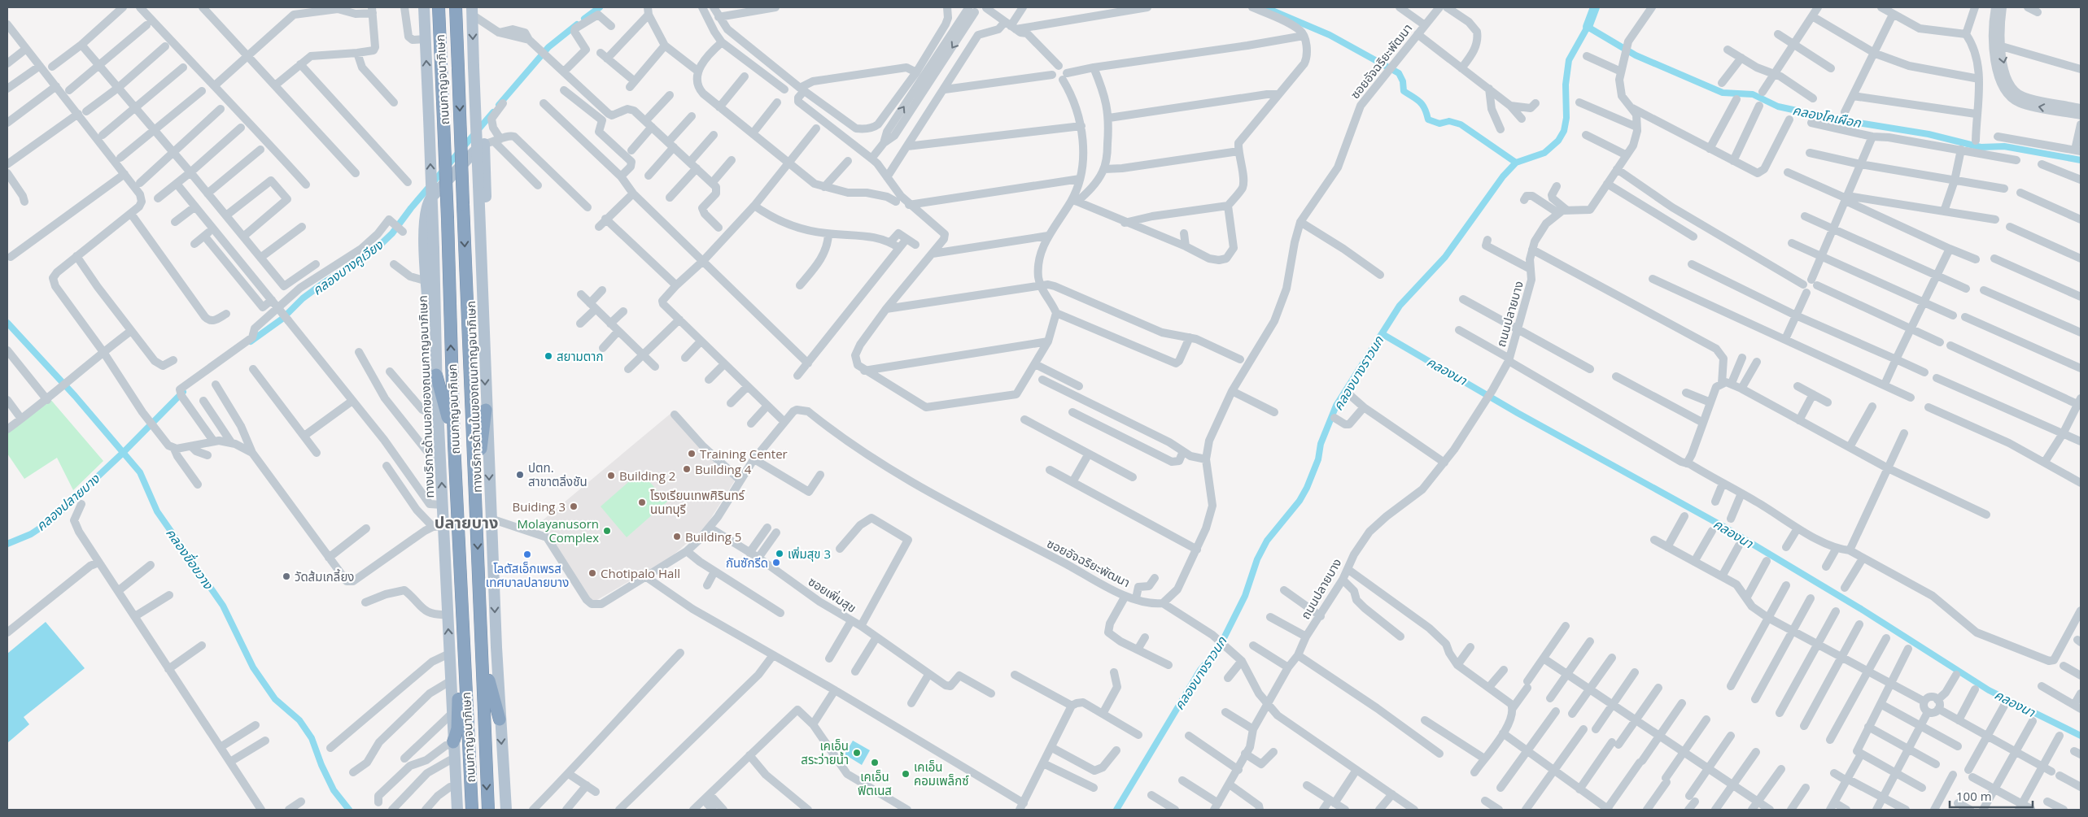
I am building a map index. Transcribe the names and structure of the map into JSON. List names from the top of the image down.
{
  "streets": {
    "highway": ["ถนนกาญจนาภิเษก"],
    "main road": ["ทางบริการด้านนอกของถนนกาญจนาภิเษก", "ทางบริการด้านในของถนนกาญจนาภิเษก"],
    "street": ["ซอยอัจฉริยะพัฒนา", "ถนนปลายบาง", "ซอยเพิ่มสุข"]
  },
  "crossings": [
    ["ซอยอัจฉริยะพัฒนา", "ทางบริการด้านในของถนนกาญจนาภิเษก"],
    ["ซอยอัจฉริยะพัฒนา", "ซอยเพิ่มสุข"]
  ],
  "districts": ["ปลายบาง"],
  "water": [
    "คลองโคเผือก",
    "คลองบางคูเวียง",
    "คลองนา",
    "คลองบางราวนก",
    "คลองปลายบาง",
    "คลองขื่อขวาง"
  ],
  "places": [
    "สยามตาก",
    "Training Center",
    "Building 4",
    "ปตท. สาขาตลิ่งชัน",
    "Building 2",
    "โรงเรียนเทพศิรินทร์ นนทบุรี",
    "Buiding 3",
    "Molayanusorn Complex",
    "Building 5",
    "เพิ่มสุข 3",
    "โลตัสเอ็กเพรส เทศบาลปลายบาง",
    "กันซักรีด",
    "Chotipalo Hall",
    "วัดส้มเกลี้ยง",
    "เคเอ็น สระว่ายน้ำ",
    "เคเอ็น ฟิตเนส",
    "เคเอ็น คอมเพล็กซ์"
  ],
  "scale_bar": "100 m"
}
